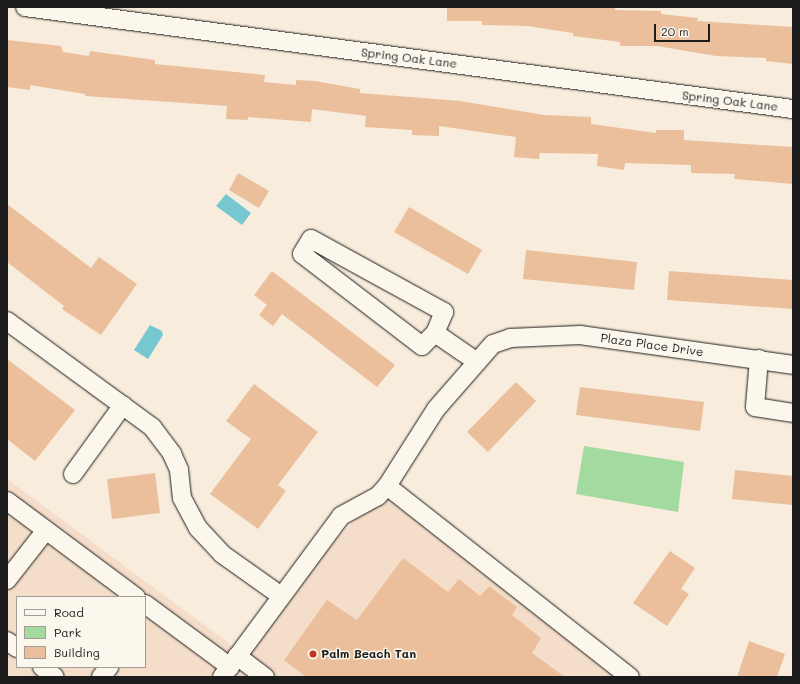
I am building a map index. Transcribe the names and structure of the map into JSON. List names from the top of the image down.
{
  "streets": {
    "street": ["Spring Oak Lane", "Plaza Place Drive"]
  },
  "places": ["Palm Beach Tan"],
  "legend": ["Road", "Park", "Building"],
  "scale_bar": "20 m"
}
